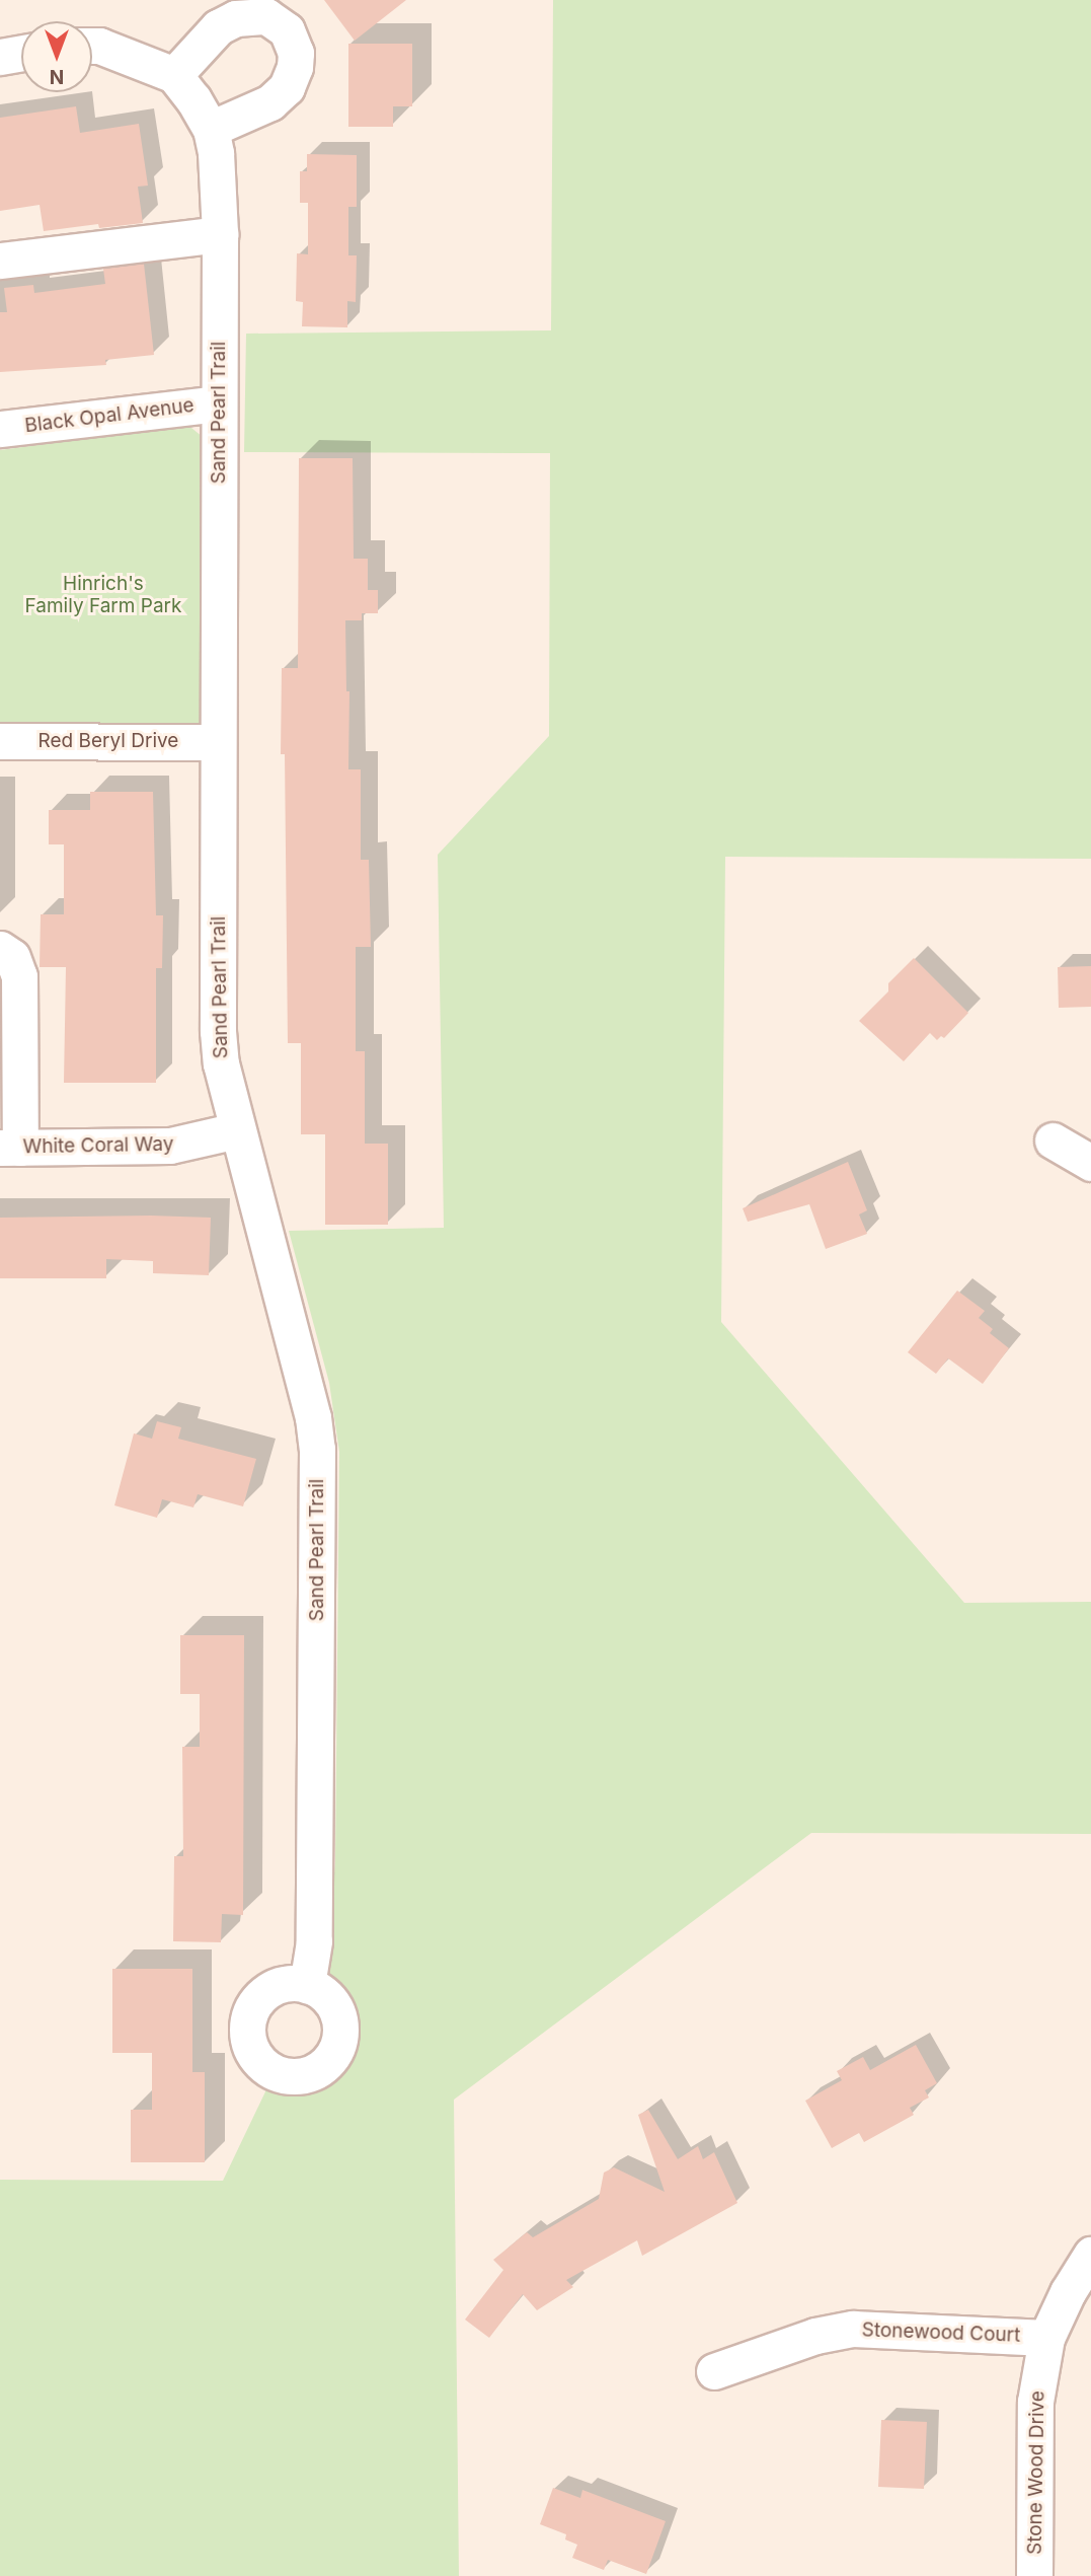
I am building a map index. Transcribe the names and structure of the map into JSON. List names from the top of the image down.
{
  "streets": {
    "street": [
      "Sand Pearl Trail",
      "Black Opal Avenue",
      "Red Beryl Drive",
      "White Coral Way",
      "Stonewood Court",
      "Stone Wood Drive"
    ]
  },
  "crossings": [
    ["Sand Pearl Trail", "Black Opal Avenue"],
    ["Sand Pearl Trail", "Red Beryl Drive"],
    ["Sand Pearl Trail", "White Coral Way"],
    ["Stonewood Court", "Stone Wood Drive"]
  ],
  "parks": ["Hinrich's Family Farm Park"],
  "north": "bottom"
}
